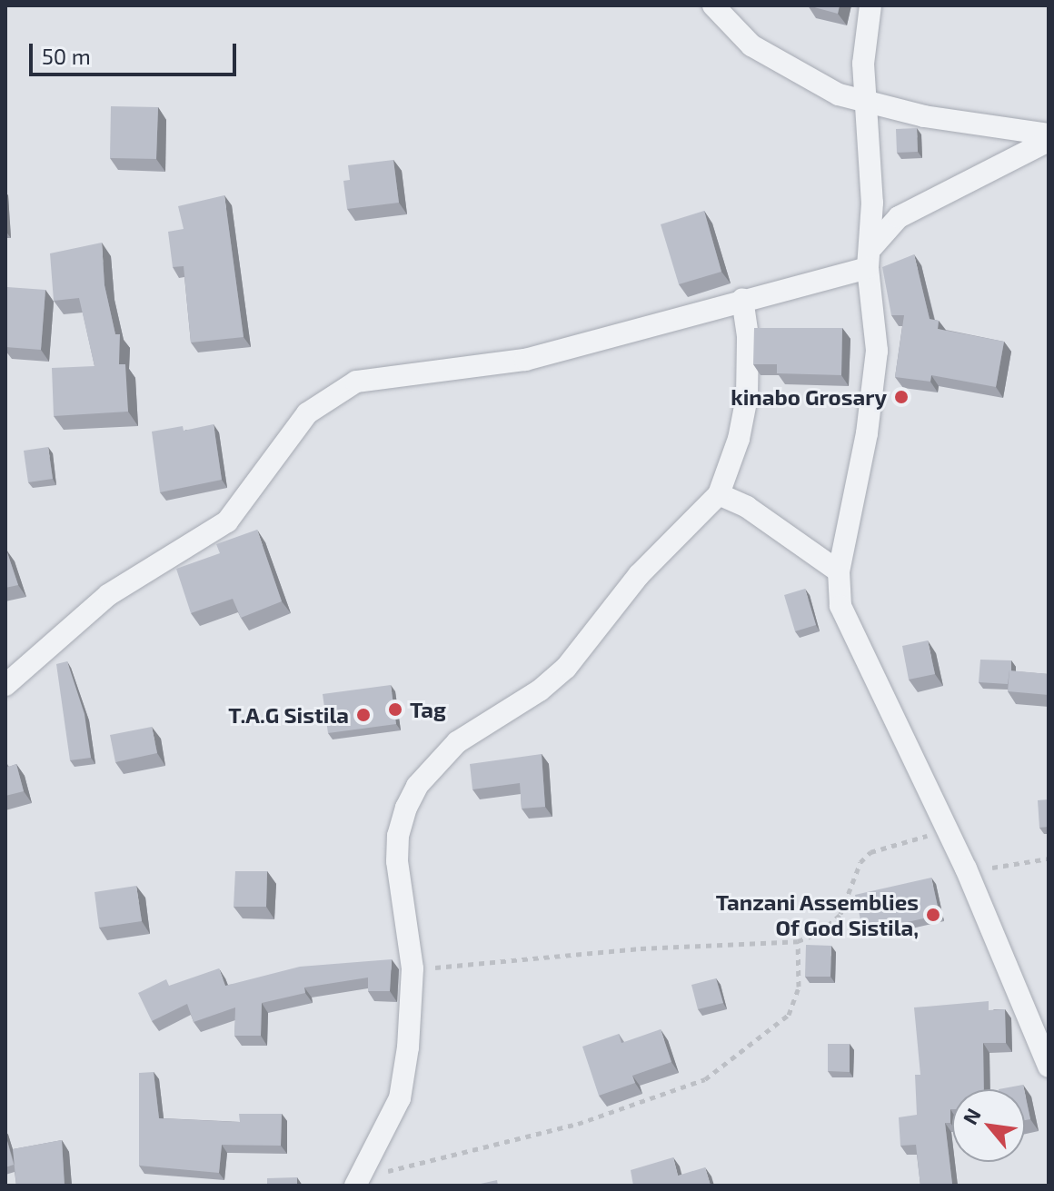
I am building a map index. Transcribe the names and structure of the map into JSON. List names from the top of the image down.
{
  "places": [
    "kinabo Grosary",
    "Tag",
    "T.A.G Sistila",
    "Tanzani Assemblies Of God Sistila,"
  ],
  "scale_bar": "50 m",
  "north": "top left"
}
